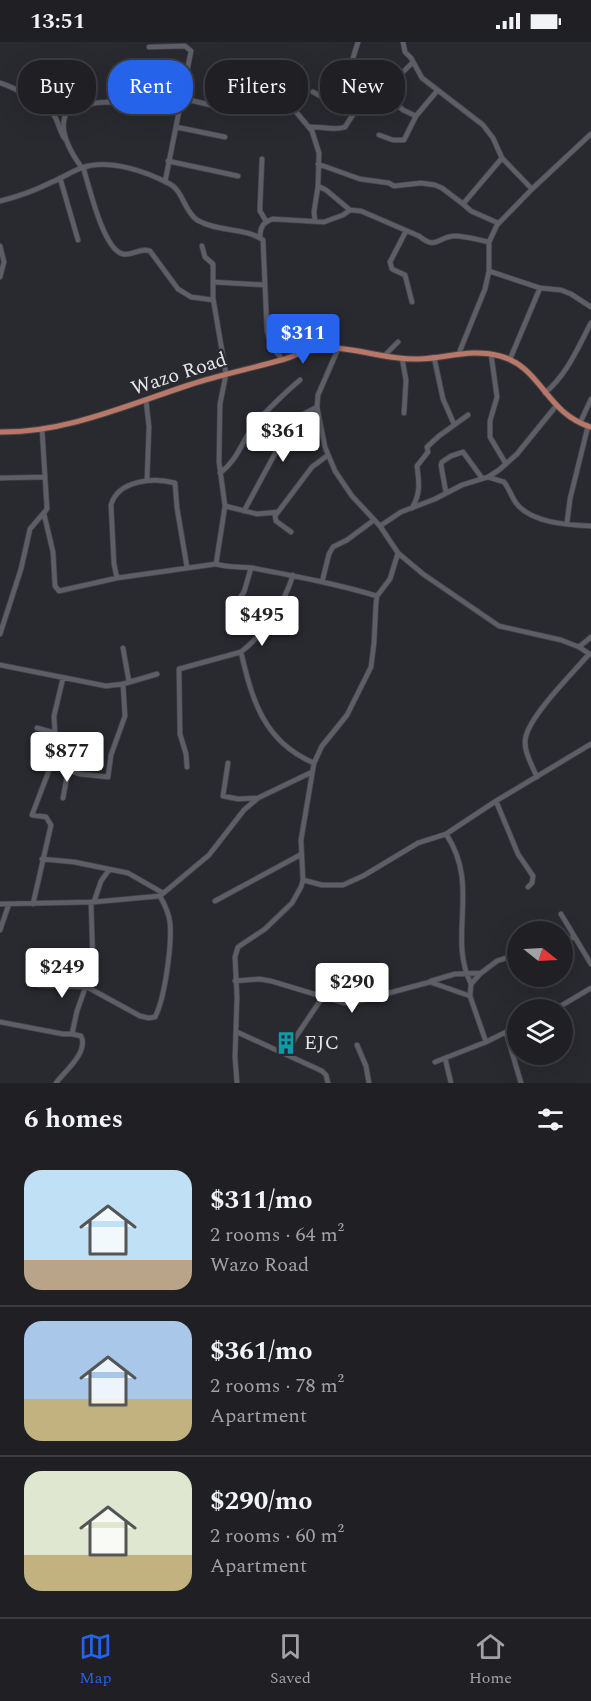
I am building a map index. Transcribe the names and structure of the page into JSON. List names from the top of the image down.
{
  "streets": {
    "main road": ["Wazo Road"]
  },
  "places": {
    "building": ["EJC"]
  },
  "north": "right",
  "page": {
    "status": "13:51",
    "chip": [
      "Buy",
      "Rent",
      "Filters",
      "New"
    ],
    "price": [
      "$311",
      "$361",
      "$495",
      "$877",
      "$249",
      "$290"
    ],
    "heading": "6 homes",
    "list": [
      {
        "name": "$311/mo",
        "note": "2 rooms · 64 m² · Wazo Road"
      },
      {
        "name": "$361/mo",
        "note": "2 rooms · 78 m² · Apartment"
      },
      {
        "name": "$290/mo",
        "note": "2 rooms · 60 m² · Apartment"
      }
    ],
    "tabs": ["Map", "Saved", "Home"]
  }
}
